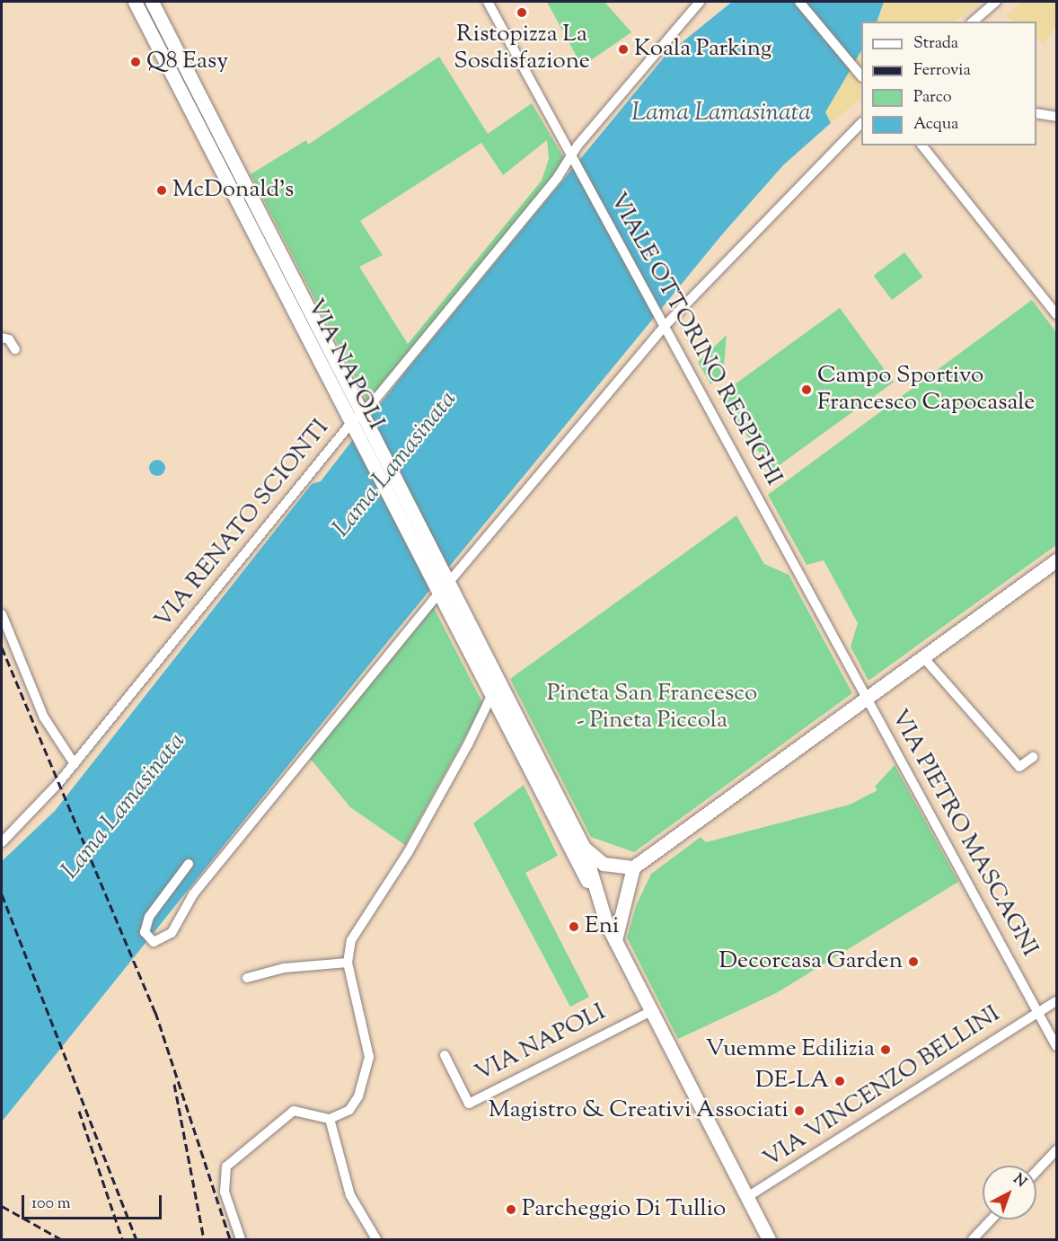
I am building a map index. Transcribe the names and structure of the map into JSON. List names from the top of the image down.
{
  "streets": {
    "main road": ["VIA NAPOLI"],
    "street": [
      "VIALE OTTORINO RESPIGHI",
      "VIA RENATO SCIONTI",
      "VIA PIETRO MASCAGNI",
      "VIA VINCENZO BELLINI"
    ]
  },
  "crossings": [
    ["VIALE OTTORINO RESPIGHI", "VIA RENATO SCIONTI"],
    ["VIALE OTTORINO RESPIGHI", "VIA PIETRO MASCAGNI"],
    ["VIA NAPOLI", "VIA RENATO SCIONTI"],
    ["VIA NAPOLI", "VIA VINCENZO BELLINI"],
    ["VIA PIETRO MASCAGNI", "VIA VINCENZO BELLINI"]
  ],
  "water": ["Lama Lamasinata"],
  "parks": ["Pineta San Francesco - Pineta Piccola"],
  "places": [
    "Ristopizza La Sosdisfazione",
    "Koala Parking",
    "Q8 Easy",
    "McDonald's",
    "Campo Sportivo Francesco Capocasale",
    "Eni",
    "Decorcasa Garden",
    "Vuemme Edilizia",
    "DE-LA",
    "Magistro & Creativi Associati",
    "Parcheggio Di Tullio"
  ],
  "legend": [
    "Strada",
    "Ferrovia",
    "Parco",
    "Acqua"
  ],
  "scale_bar": "100 m",
  "north": "top right"
}
